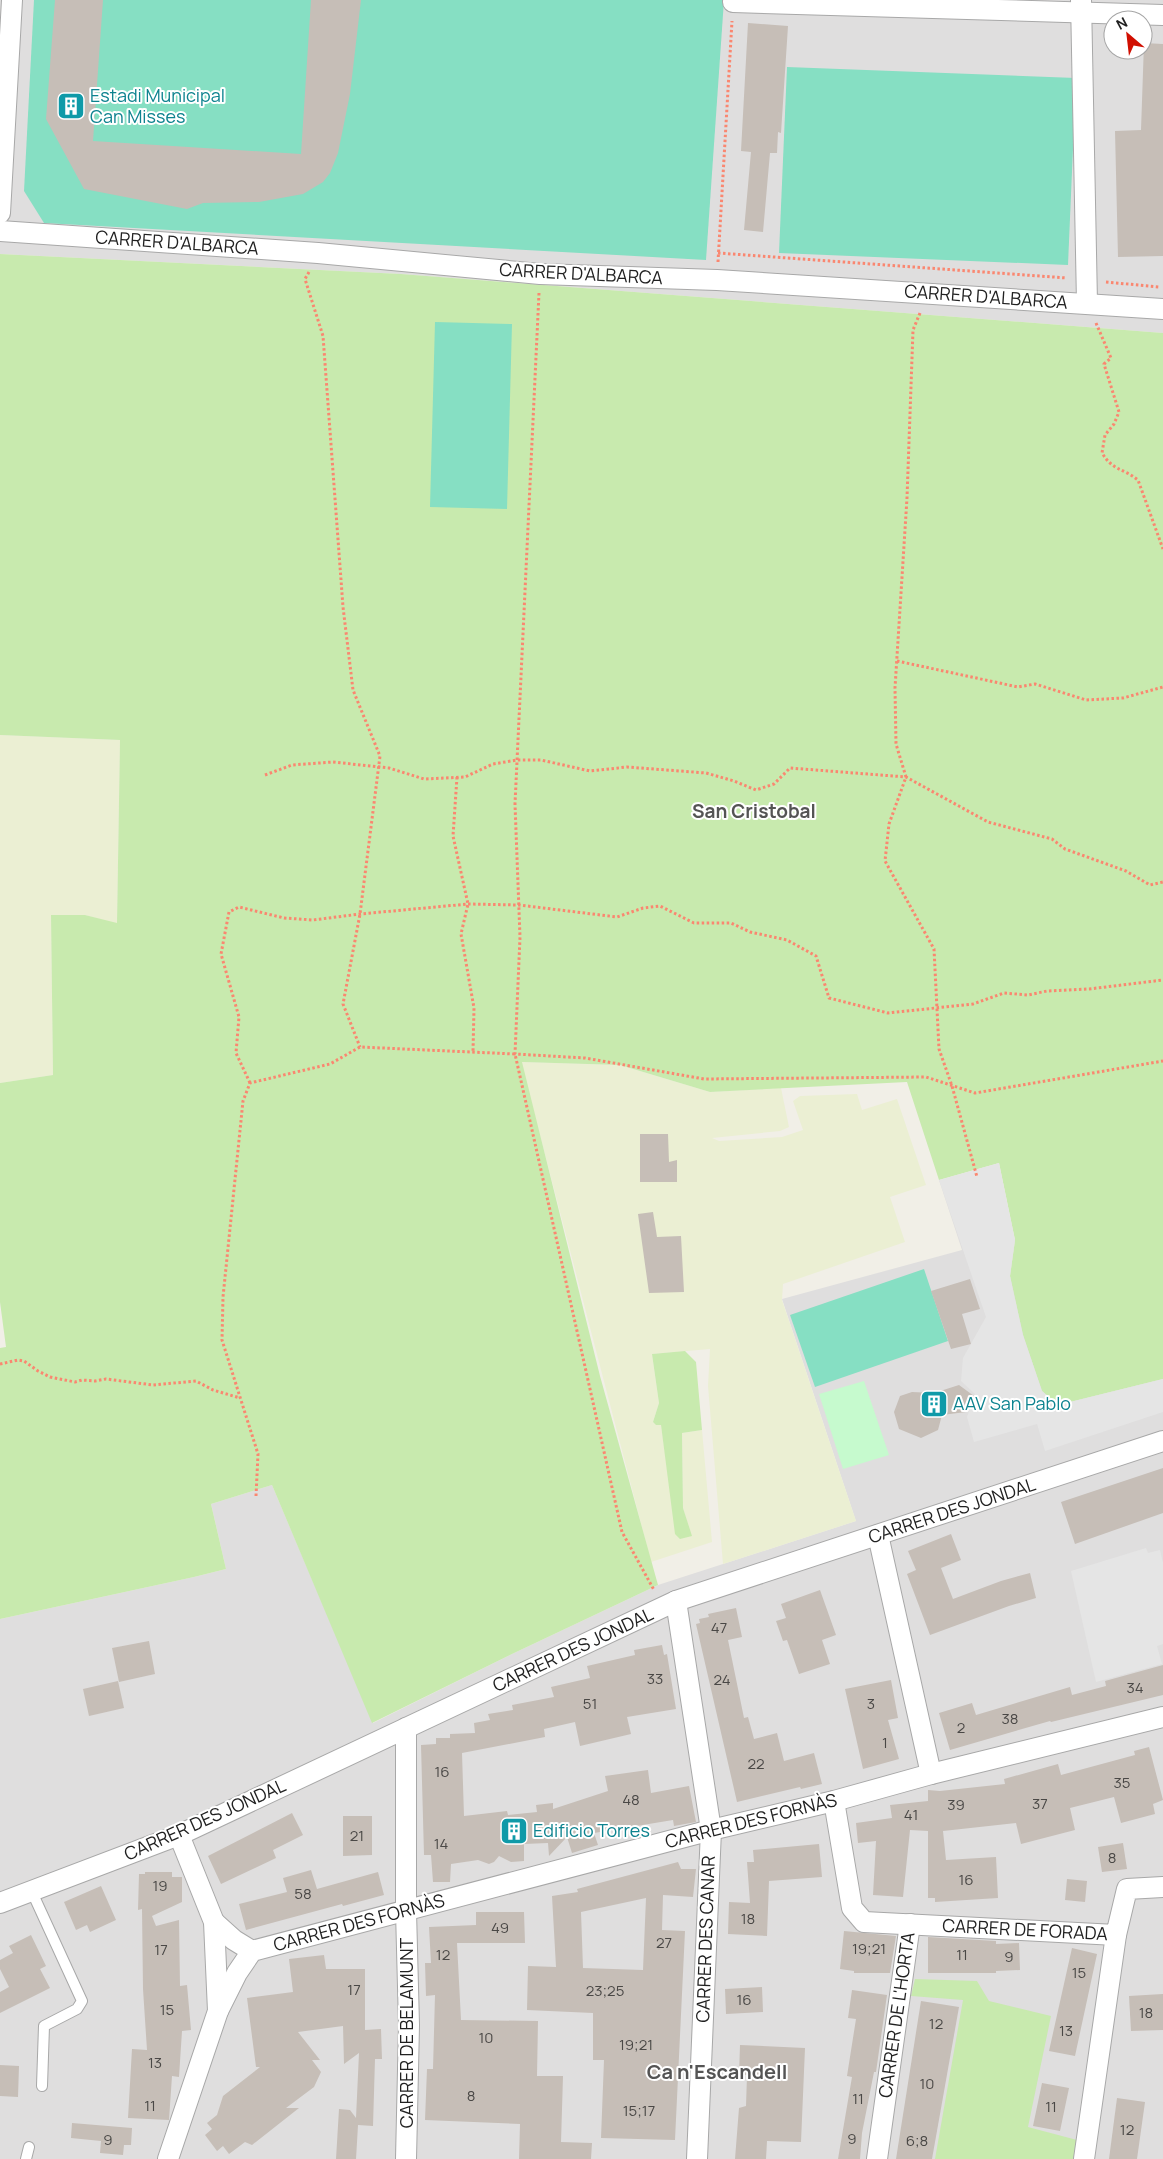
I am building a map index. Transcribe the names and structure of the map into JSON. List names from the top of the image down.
{
  "streets": {
    "street": [
      "CARRER D'ALBARCA",
      "CARRER DES JONDAL",
      "CARRER DES FORNÀS",
      "CARRER DE FORADA",
      "CARRER DES CANAR",
      "CARRER DE L'HORTA",
      "CARRER DE BELAMUNT"
    ]
  },
  "crossings": [
    ["CARRER DES JONDAL", "CARRER DES CANAR"],
    ["CARRER DES JONDAL", "CARRER DE BELAMUNT"],
    ["CARRER DES FORNÀS", "CARRER DES CANAR"],
    ["CARRER DES FORNÀS", "CARRER DE L'HORTA"],
    ["CARRER DES FORNÀS", "CARRER DE BELAMUNT"],
    ["CARRER DE FORADA", "CARRER DE L'HORTA"]
  ],
  "districts": ["San Cristobal", "Ca n'Escandell"],
  "places": {
    "building": ["Estadi Municipal Can Misses", "AAV San Pablo", "Edificio Torres"]
  },
  "house_numbers": [
    "47",
    "33",
    "24",
    "34",
    "51",
    "3",
    "38",
    "2",
    "1",
    "22",
    "16",
    "35",
    "48",
    "37",
    "39",
    "41",
    "21",
    "14",
    "8",
    "16",
    "19",
    "58",
    "18",
    "49",
    "27",
    "19;21",
    "17",
    "12",
    "11",
    "9",
    "15",
    "17",
    "23;25",
    "16",
    "15",
    "18",
    "12",
    "13",
    "10",
    "19;21",
    "13",
    "10",
    "8",
    "11",
    "11",
    "11",
    "15;17",
    "12",
    "9",
    "9",
    "6;8"
  ],
  "north": "top left"
}
